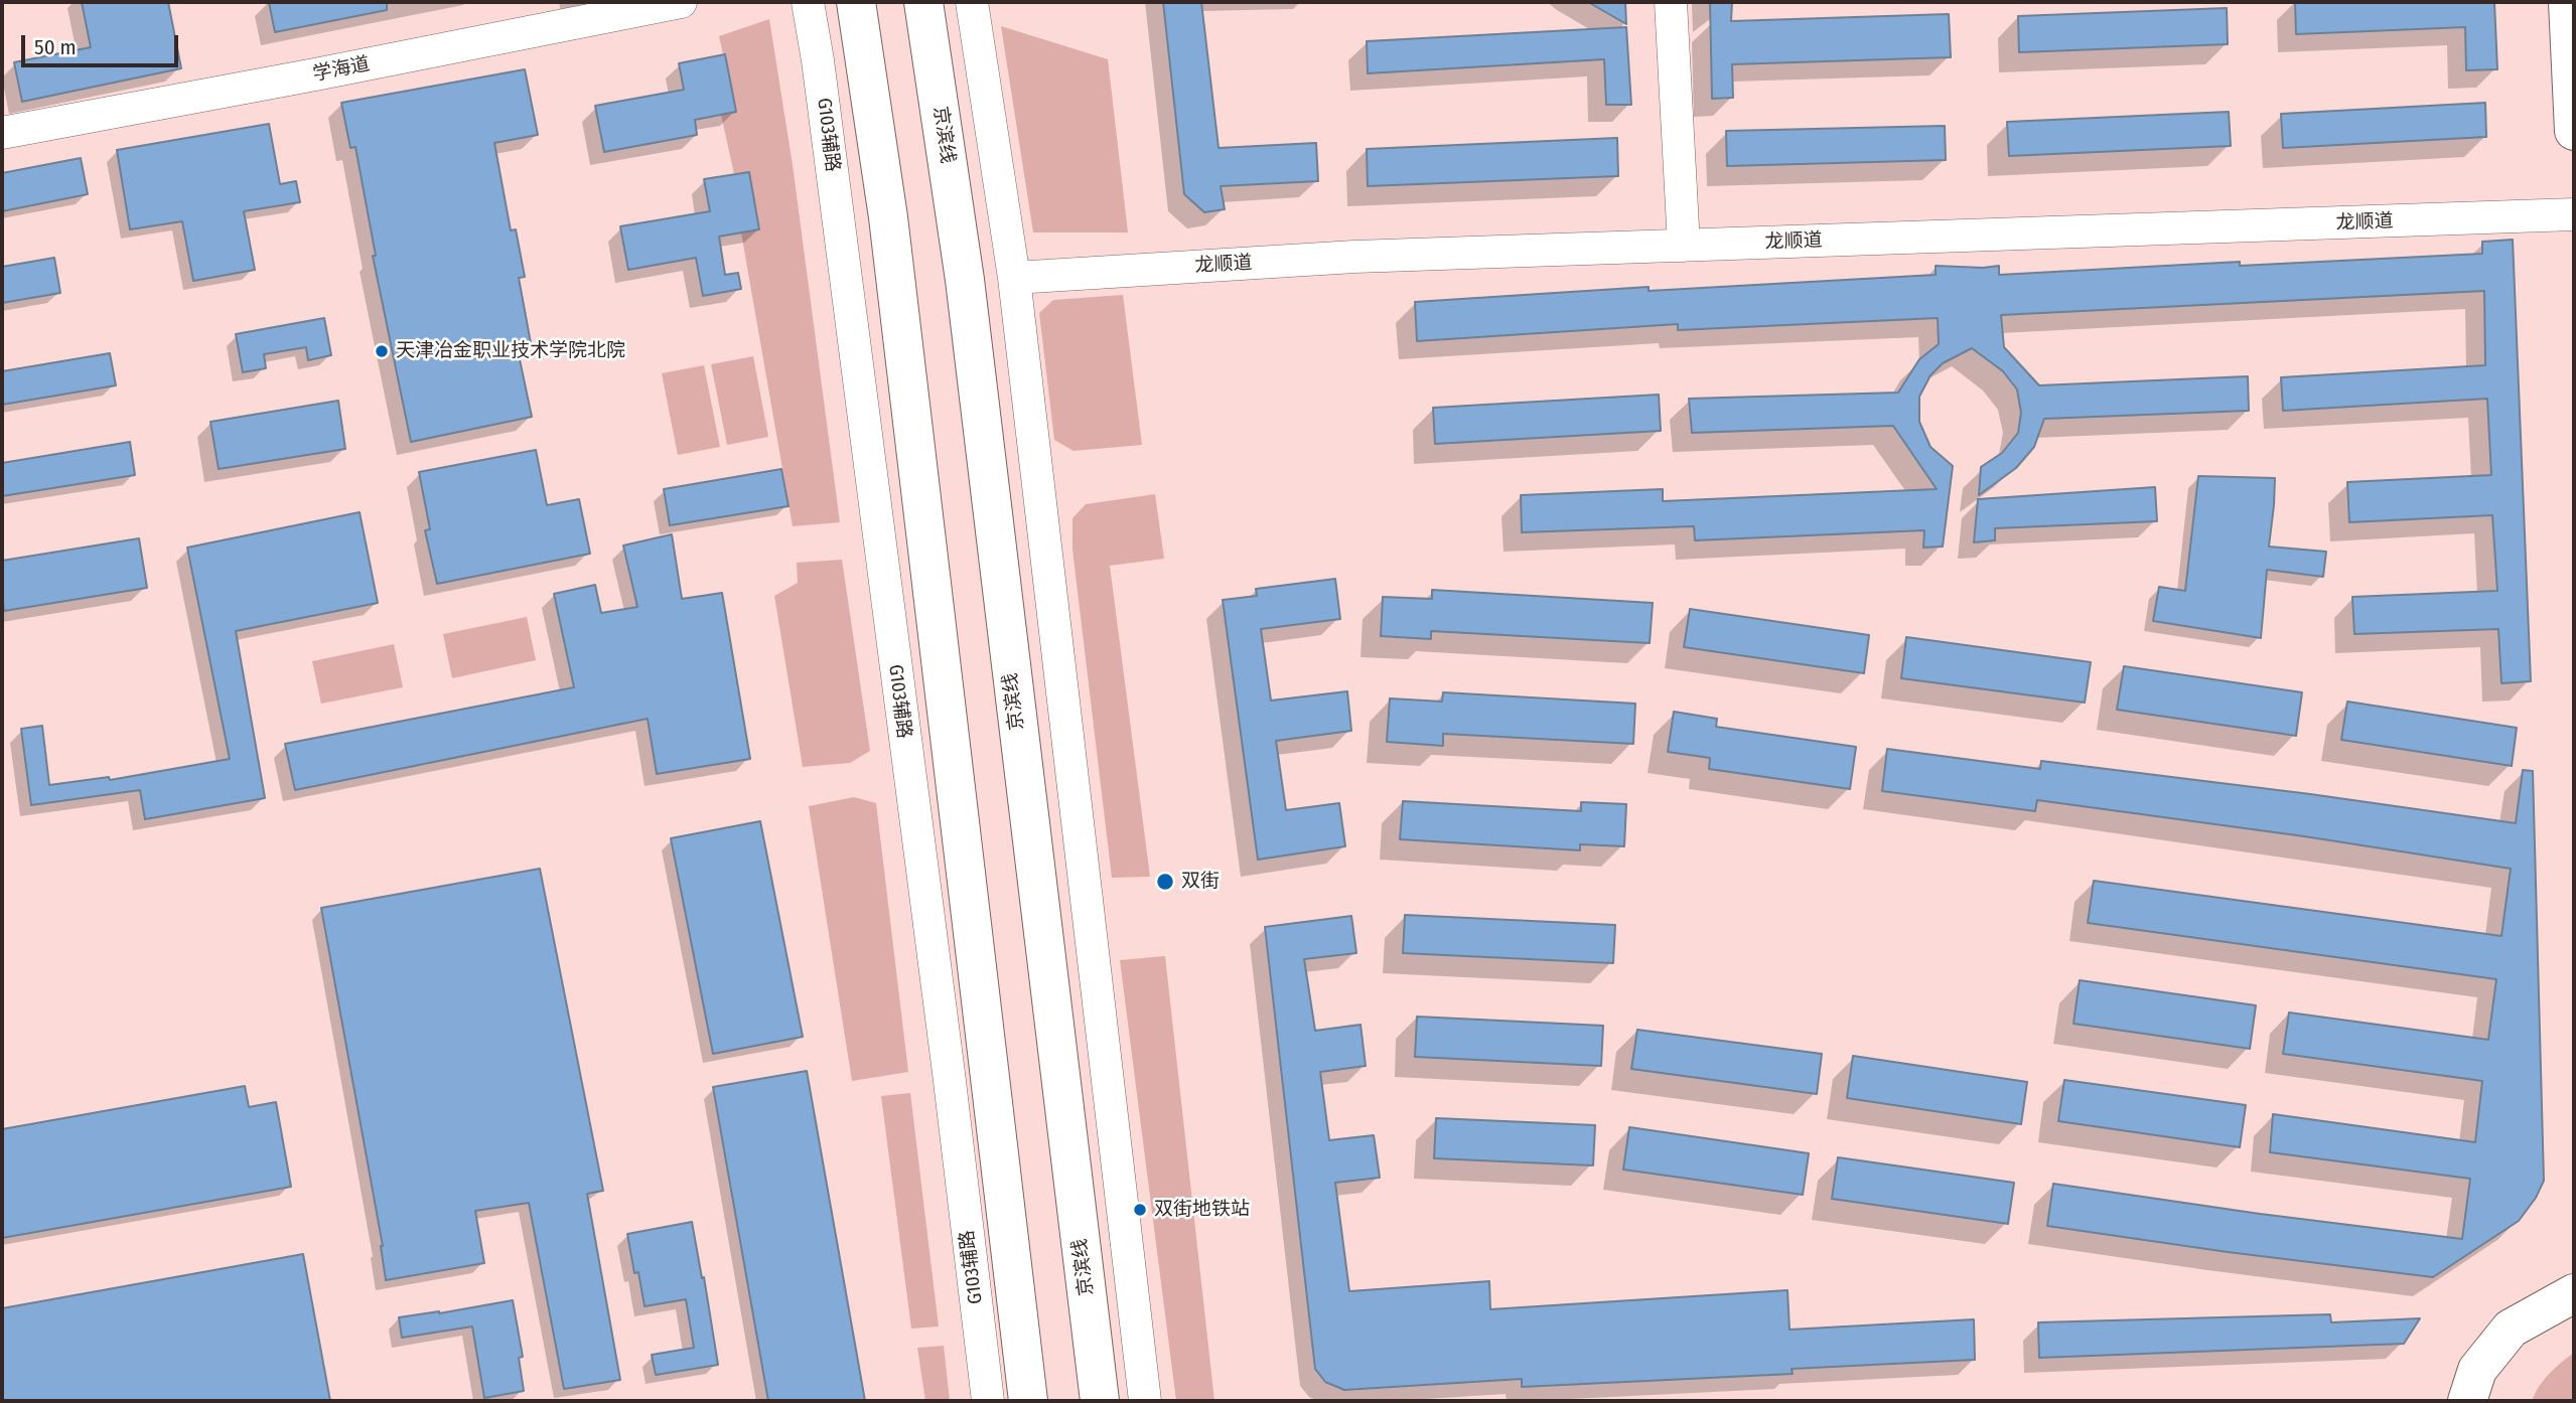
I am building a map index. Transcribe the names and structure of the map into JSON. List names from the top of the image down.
{
  "streets": {
    "main road": ["京滨线"],
    "street": ["学海道", "G103辅路", "龙顺道"]
  },
  "places": ["天津冶金职业技术学院北院", "双街", "双街地铁站"],
  "scale_bar": "50 m"
}
